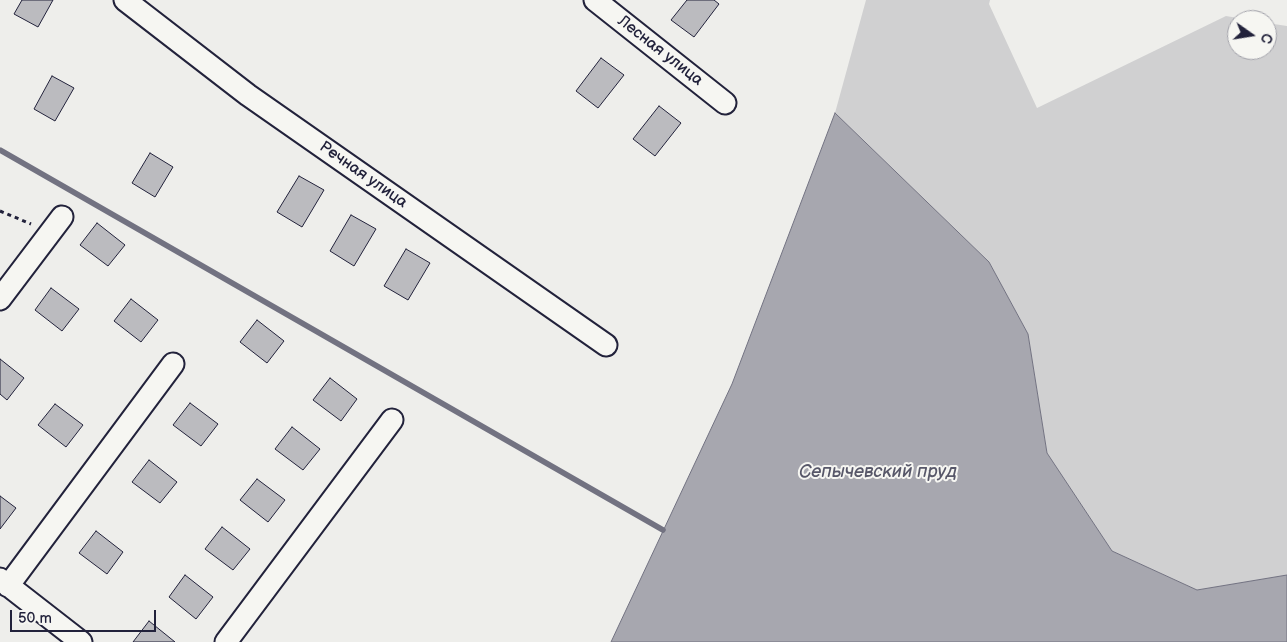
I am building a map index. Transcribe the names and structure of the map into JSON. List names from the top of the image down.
{
  "streets": {
    "street": ["Лесная улица", "Речная улица"]
  },
  "water": ["Сепычевский пруд"],
  "scale_bar": "50 m",
  "north": "right"
}
